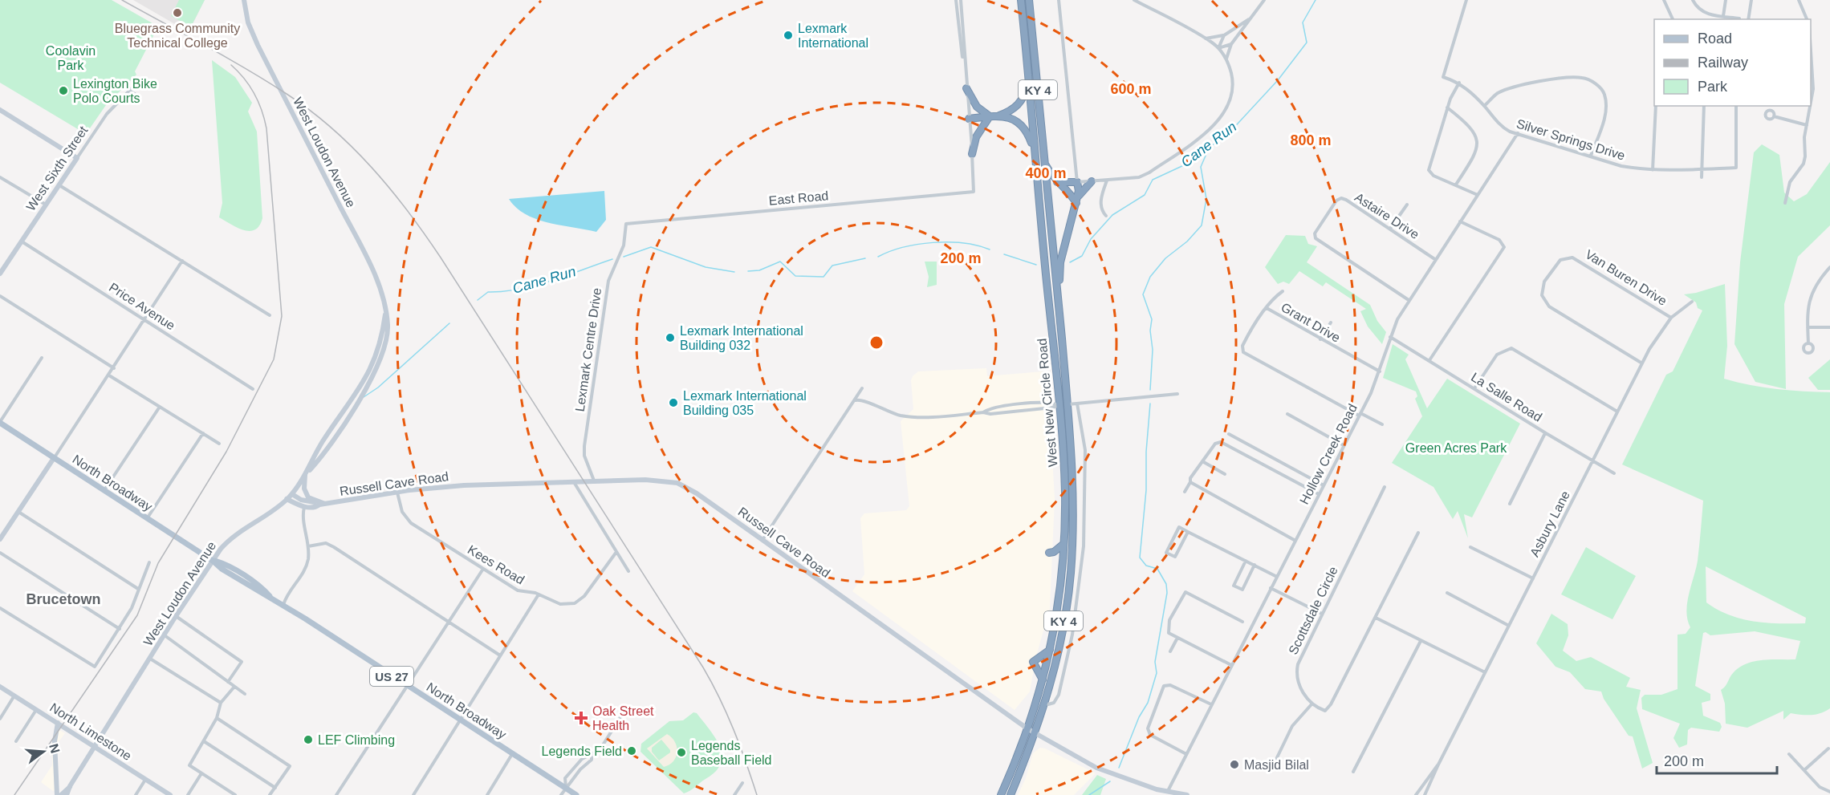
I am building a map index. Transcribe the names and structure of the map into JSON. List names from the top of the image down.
{
  "streets": {
    "highway": ["KY 4", "West New Circle Road"],
    "main road": ["North Broadway", "US 27"],
    "street": [
      "Silver Springs Drive",
      "West Loudon Avenue",
      "West Sixth Street",
      "East Road",
      "Astaire Drive",
      "Van Buren Drive",
      "Price Avenue",
      "Grant Drive",
      "Lexmark Centre Drive",
      "La Salle Road",
      "Hollow Creek Road",
      "Russell Cave Road",
      "Asbury Lane",
      "Kees Road",
      "Scottsdale Circle",
      "North Limestone"
    ]
  },
  "crossings": [
    ["Silver Springs Drive", "Hollow Creek Road"],
    ["West Loudon Avenue", "North Broadway"],
    ["West Loudon Avenue", "Russell Cave Road"],
    ["West Loudon Avenue", "North Limestone"],
    ["West Sixth Street", "Price Avenue"],
    ["East Road", "Lexmark Centre Drive"],
    ["Astaire Drive", "Hollow Creek Road"],
    ["Van Buren Drive", "Asbury Lane"],
    ["Grant Drive", "Hollow Creek Road"],
    ["Lexmark Centre Drive", "Russell Cave Road"],
    ["La Salle Road", "Hollow Creek Road"],
    ["La Salle Road", "Asbury Lane"],
    ["West New Circle Road", "Russell Cave Road"],
    ["Hollow Creek Road", "Russell Cave Road"],
    ["Russell Cave Road", "Kees Road"]
  ],
  "districts": ["Brucetown"],
  "water": ["Cane Run"],
  "parks": ["Coolavin Park", "Green Acres Park"],
  "places": {
    "other": [
      "Bluegrass Community Technical College",
      "Lexmark International",
      "Lexington Bike Polo Courts",
      "Lexmark International Building 032",
      "Lexmark International Building 035",
      "LEF Climbing",
      "Legends Field",
      "Legends Baseball Field",
      "Masjid Bilal"
    ],
    "health": ["Oak Street Health"]
  },
  "legend": ["Road", "Railway", "Park"],
  "scale_bar": "200 m",
  "north": "right",
  "rings": [
    "600 m",
    "800 m",
    "400 m",
    "200 m"
  ]
}
